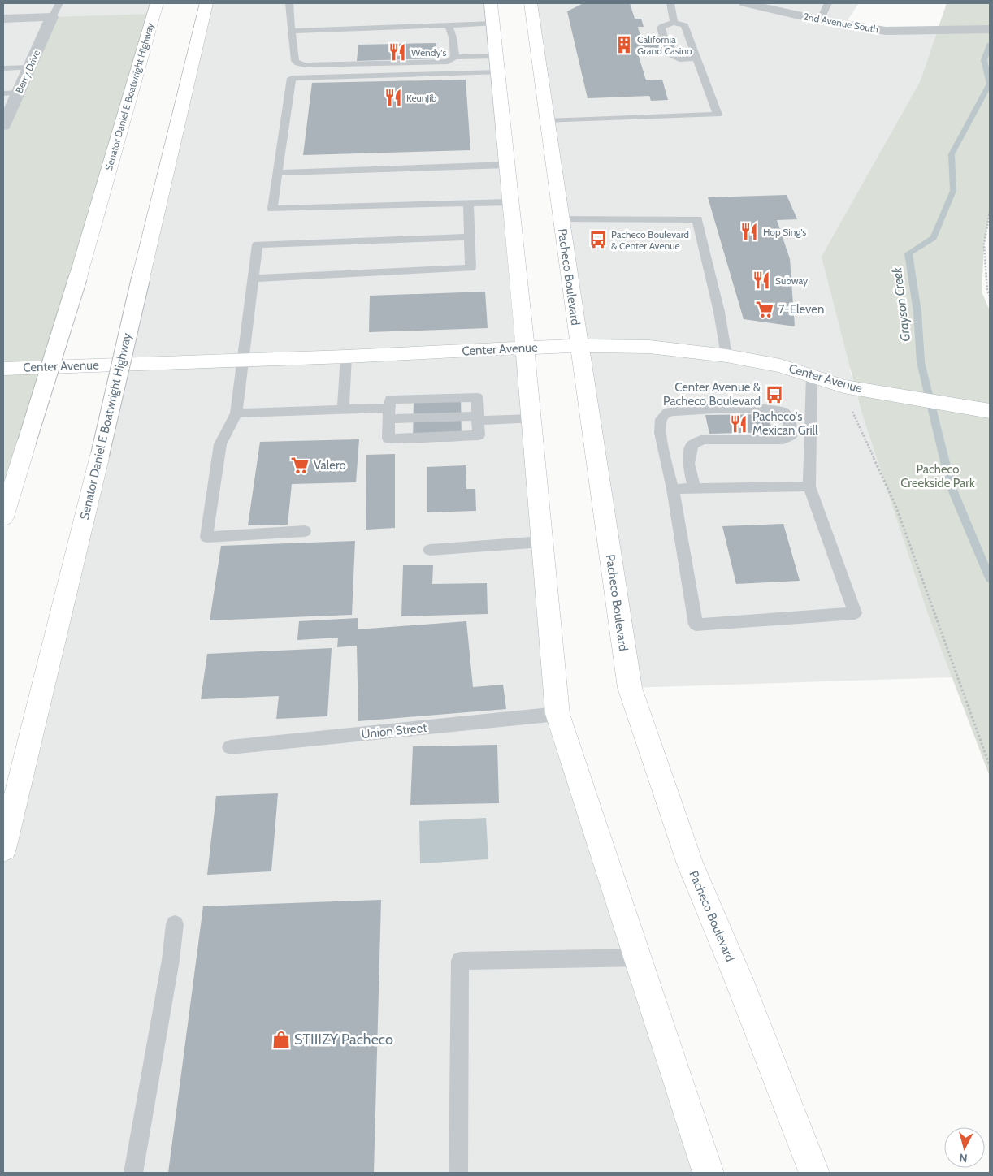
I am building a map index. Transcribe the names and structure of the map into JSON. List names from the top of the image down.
{
  "streets": {
    "main road": ["Senator Daniel E Boatwright Highway", "Pacheco Boulevard", "Center Avenue"],
    "street": ["2nd Avenue South", "Berry Drive"],
    "lane": ["Union Street"]
  },
  "crossings": [
    ["Pacheco Boulevard", "Center Avenue"]
  ],
  "water": ["Grayson Creek"],
  "parks": ["Pacheco Creekside Park"],
  "places": {
    "building": ["California Grand Casino"],
    "restaurant": [
      "Wendy's",
      "KeunJib",
      "Hop Sing's",
      "Subway",
      "Pacheco's Mexican Grill"
    ],
    "bus stop": ["Pacheco Boulevard & Center Avenue", "Center Avenue & Pacheco Boulevard"],
    "supermarket": ["7-Eleven", "Valero"],
    "shop": ["STIIIZY Pacheco"]
  },
  "north": "bottom"
}
